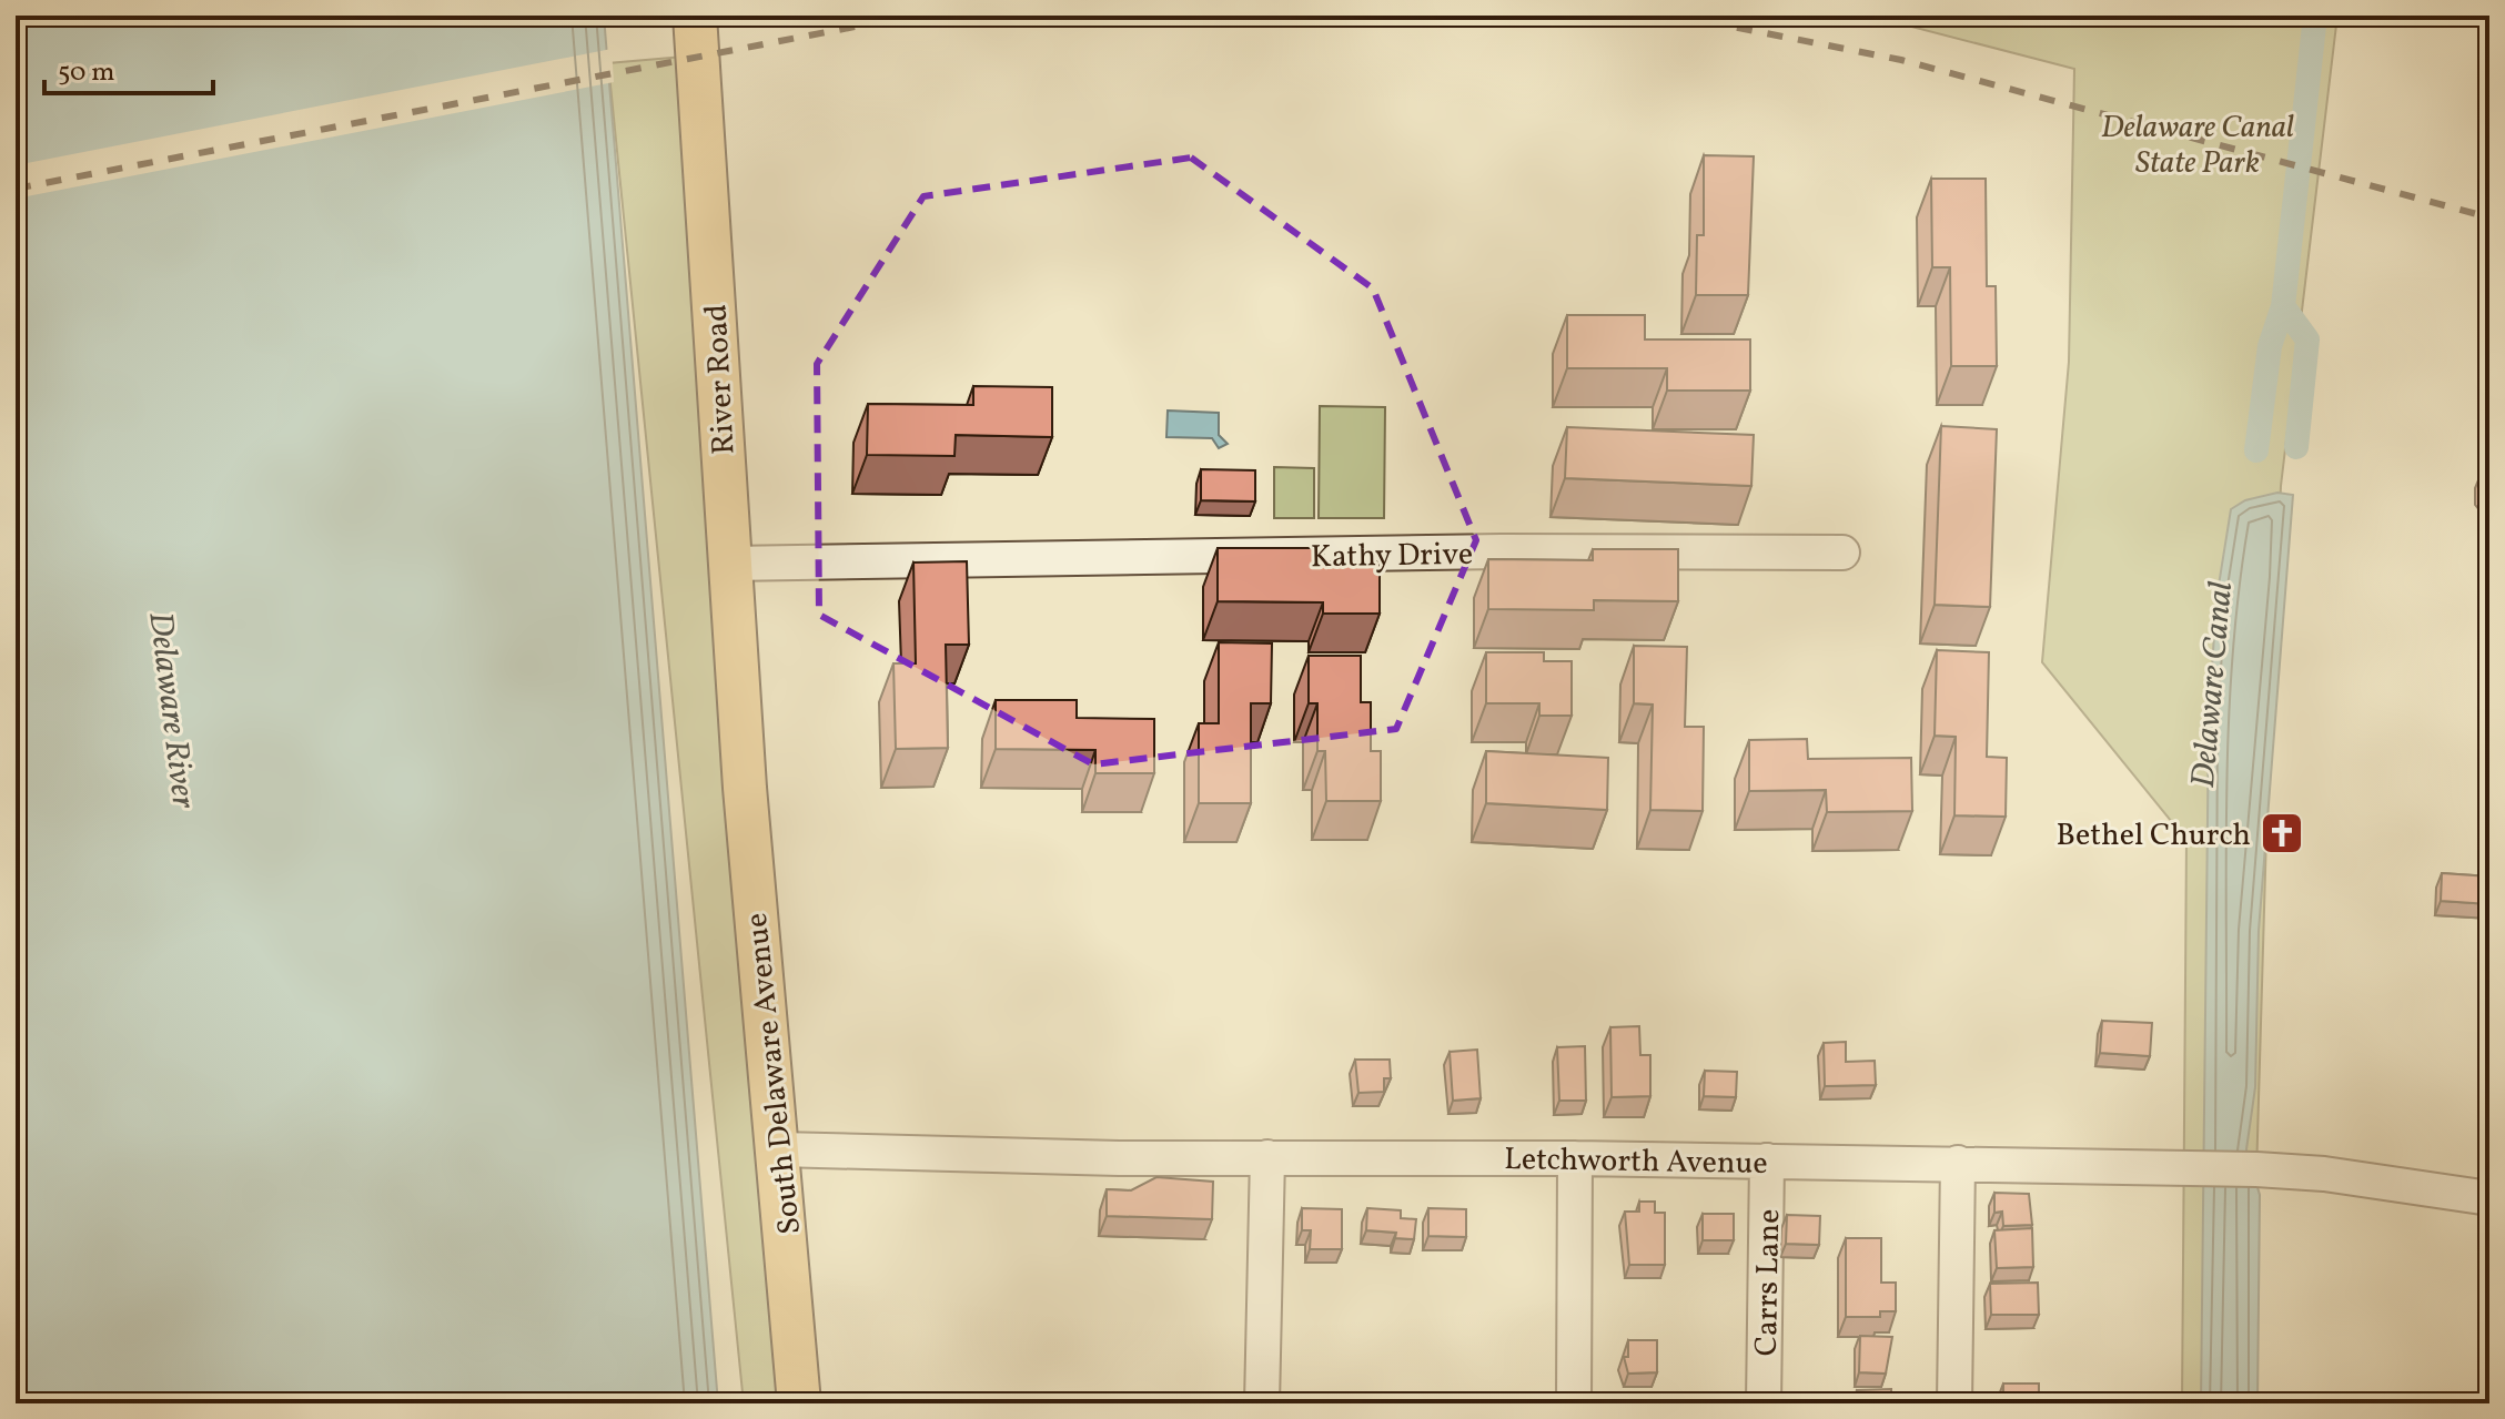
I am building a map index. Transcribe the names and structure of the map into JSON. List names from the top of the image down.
{
  "streets": {
    "main road": ["River Road", "South Delaware Avenue"],
    "street": ["Kathy Drive", "Letchworth Avenue", "Carrs Lane"]
  },
  "crossings": [
    ["River Road", "Kathy Drive"],
    ["River Road", "South Delaware Avenue"],
    ["South Delaware Avenue", "Letchworth Avenue"],
    ["Letchworth Avenue", "Carrs Lane"]
  ],
  "water": ["Delaware Canal", "Delaware River"],
  "parks": ["Delaware Canal State Park"],
  "places": {
    "church": ["Bethel Church"]
  },
  "scale_bar": "50 m"
}
